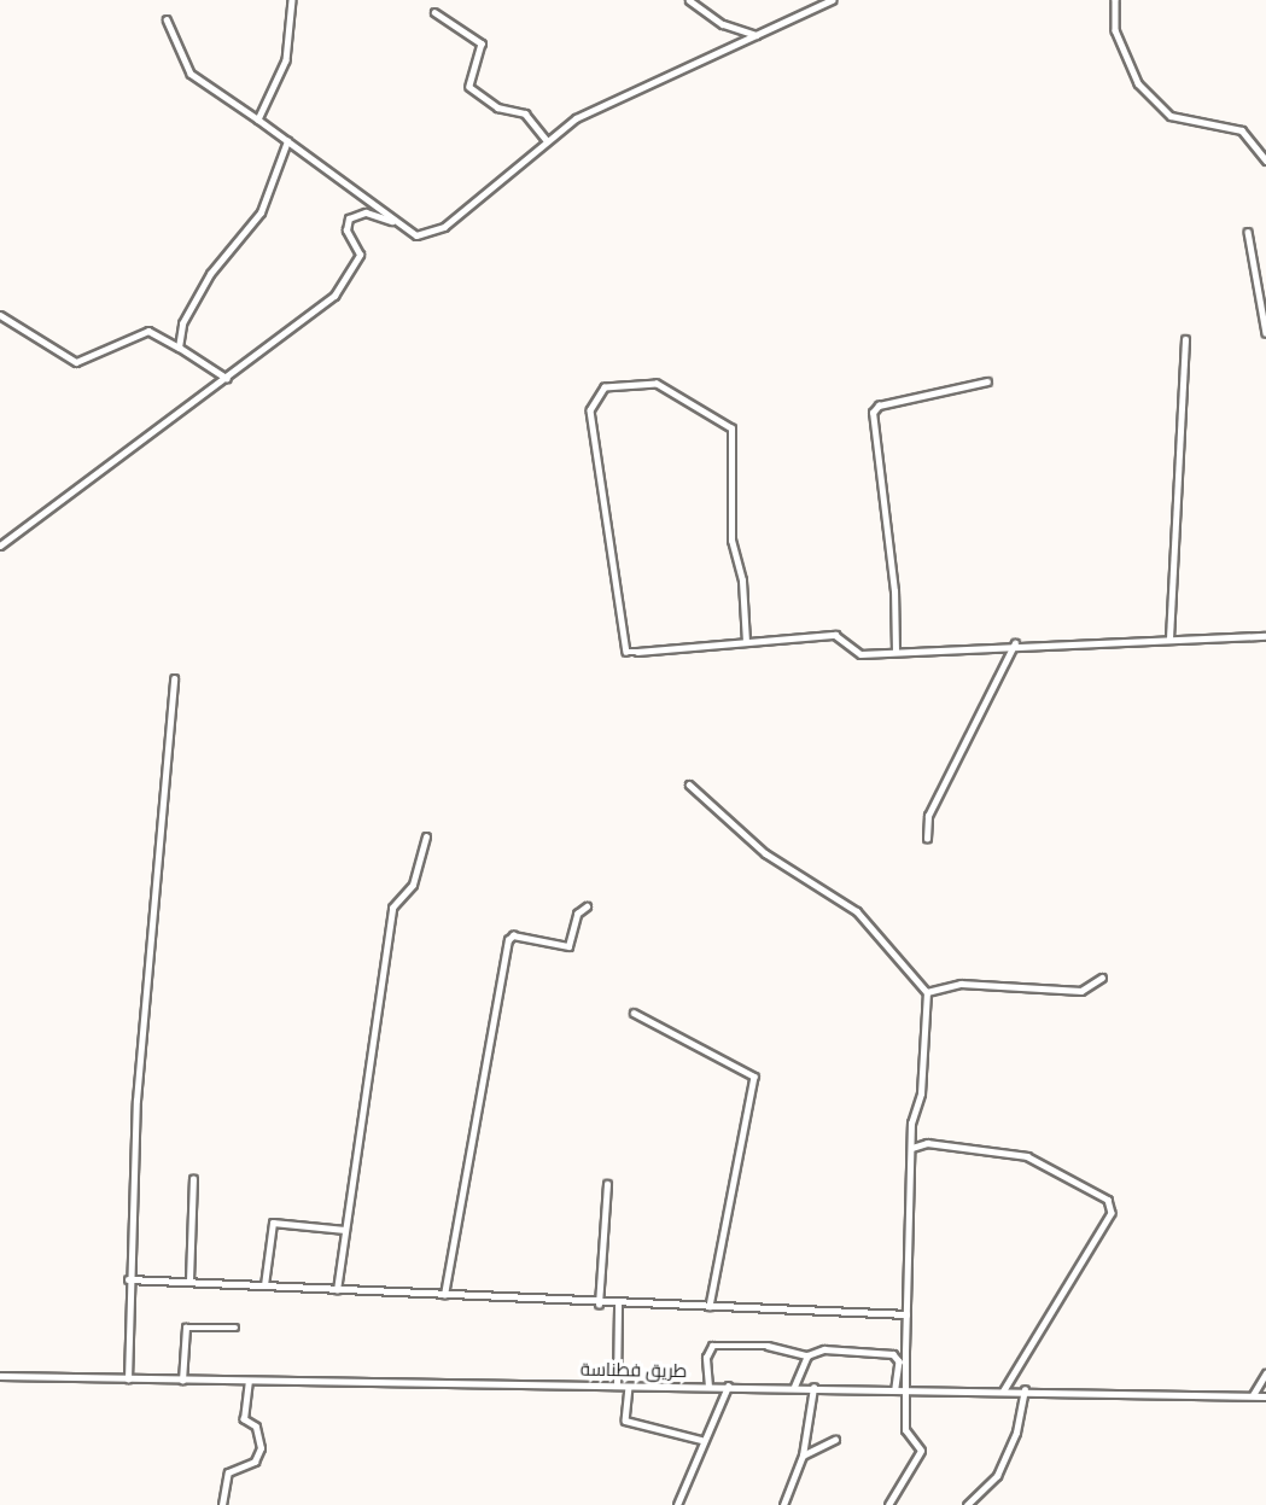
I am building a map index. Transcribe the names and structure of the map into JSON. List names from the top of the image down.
{
  "streets": {
    "street": ["طريق فطناسة"]
  }
}
